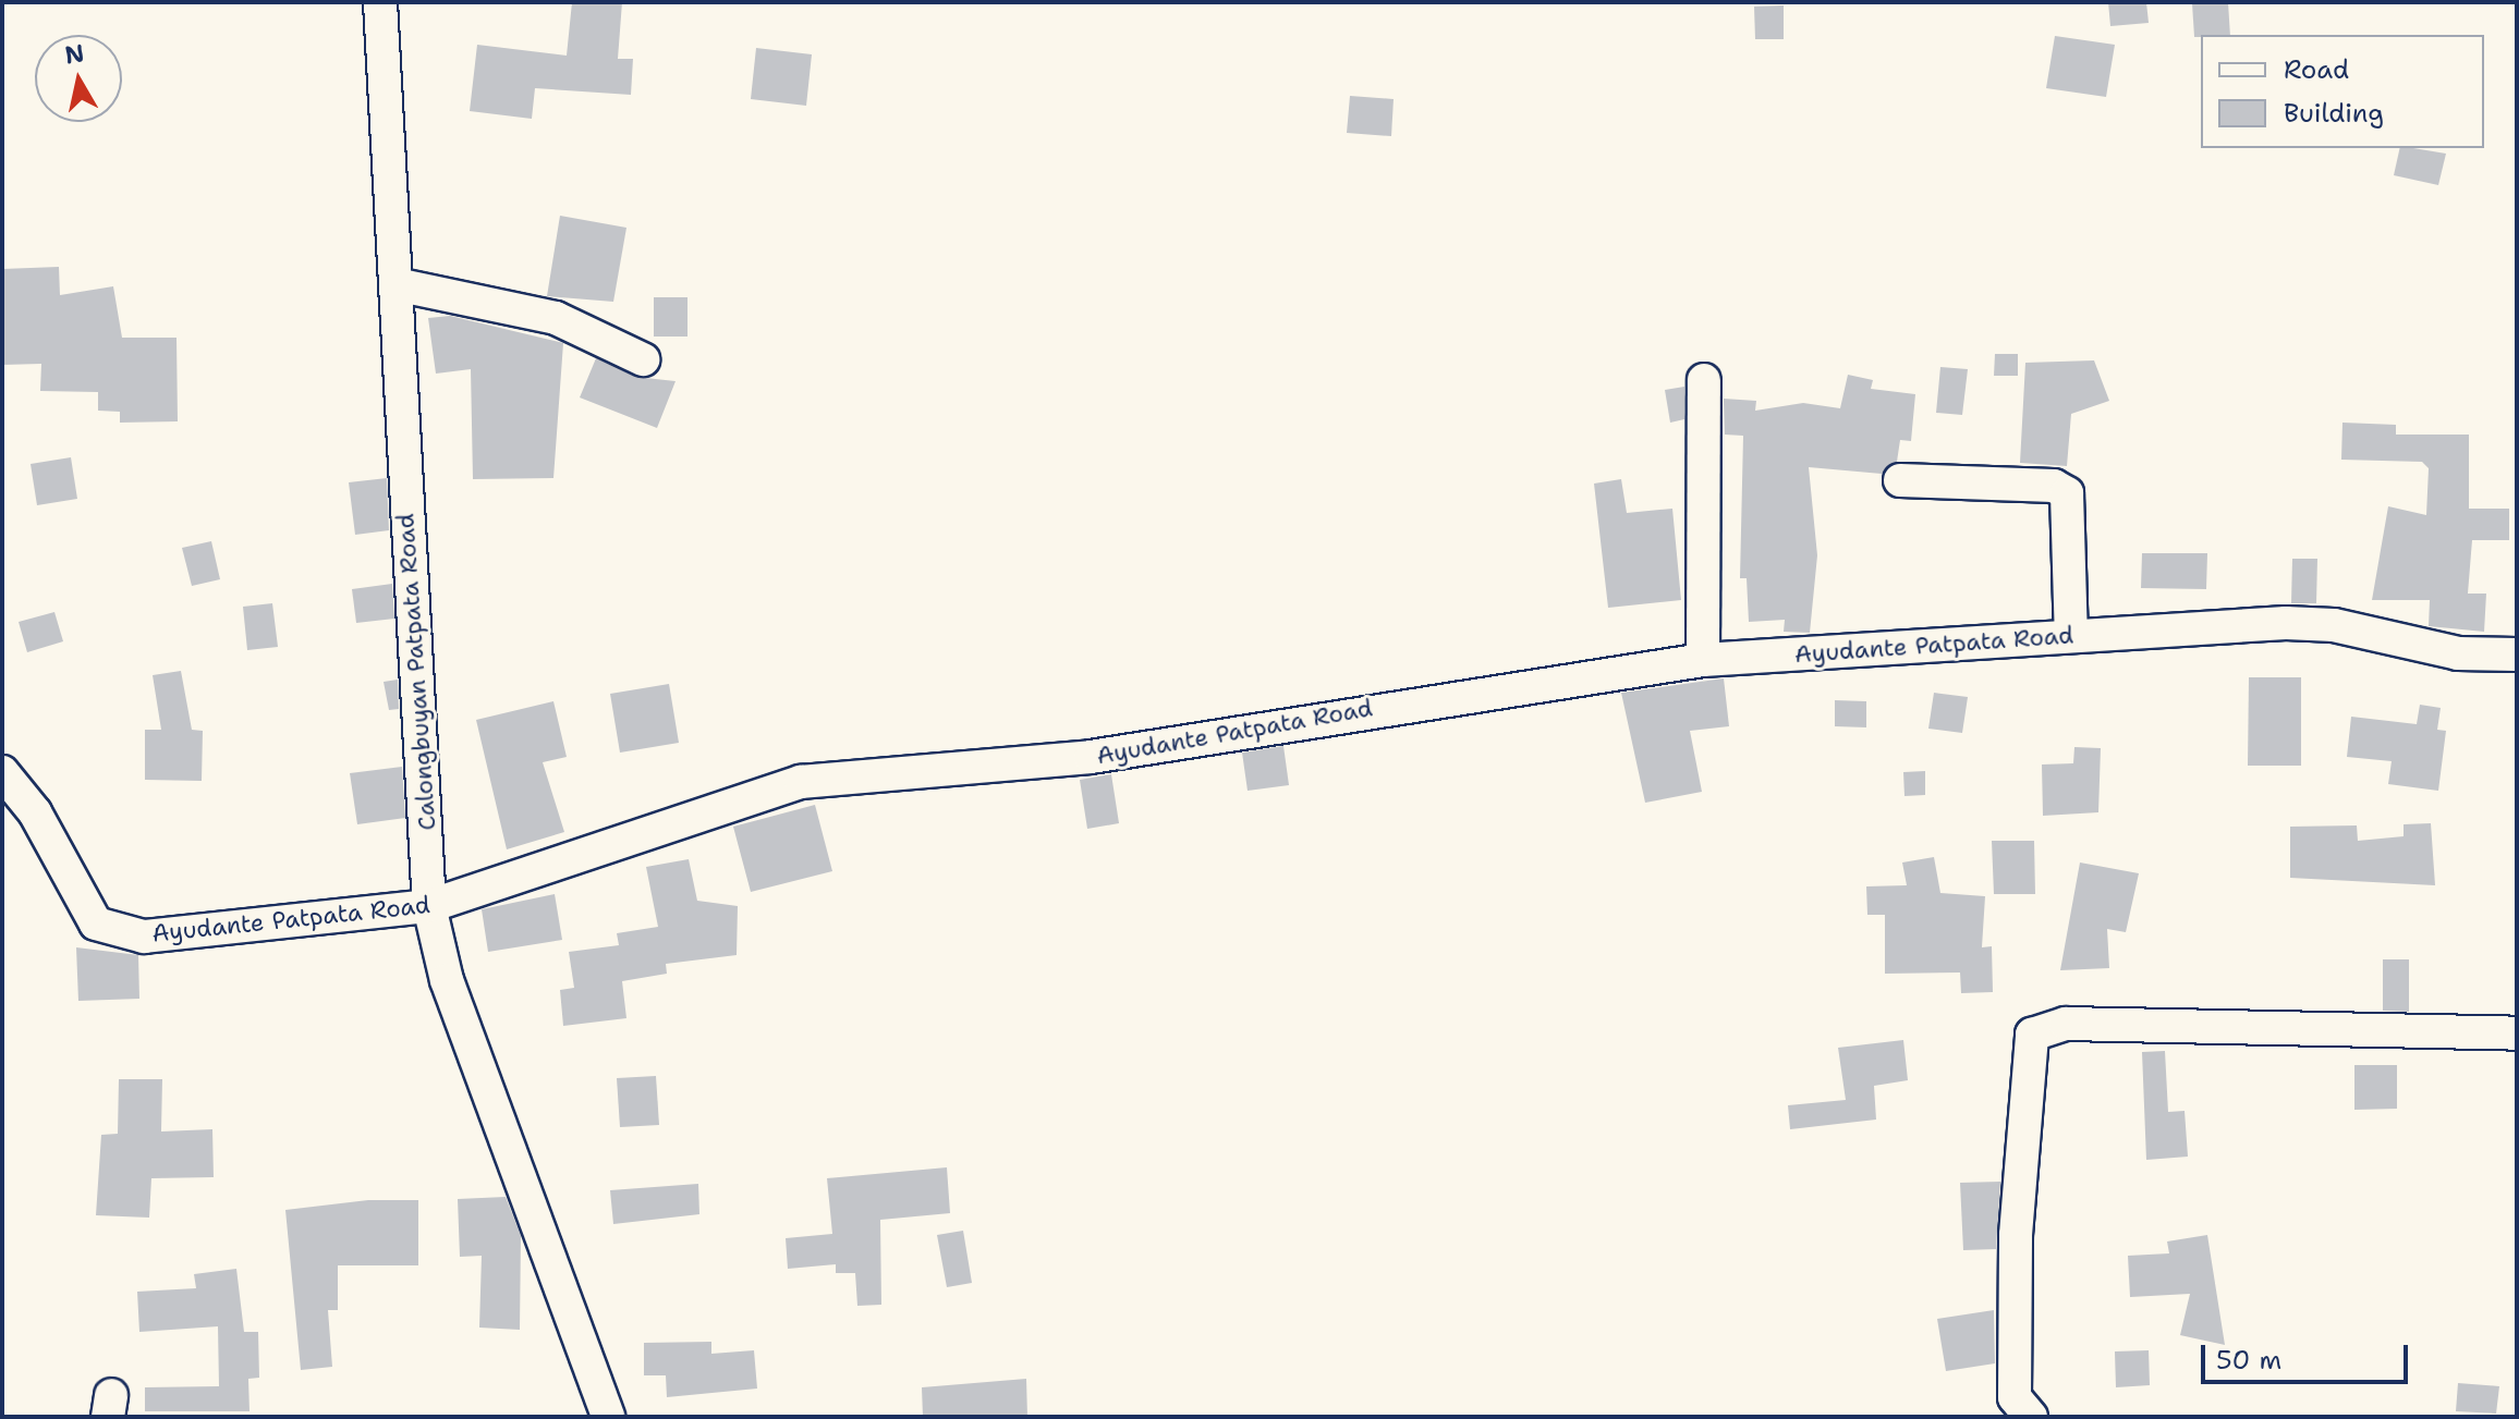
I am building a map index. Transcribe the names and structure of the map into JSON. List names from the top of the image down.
{
  "streets": {
    "street": ["Ayudante Patpata Road", "Calongbuyan Patpata Road"]
  },
  "crossings": [
    ["Ayudante Patpata Road", "Calongbuyan Patpata Road"]
  ],
  "legend": ["Road", "Building"],
  "scale_bar": "50 m",
  "north": "top"
}
